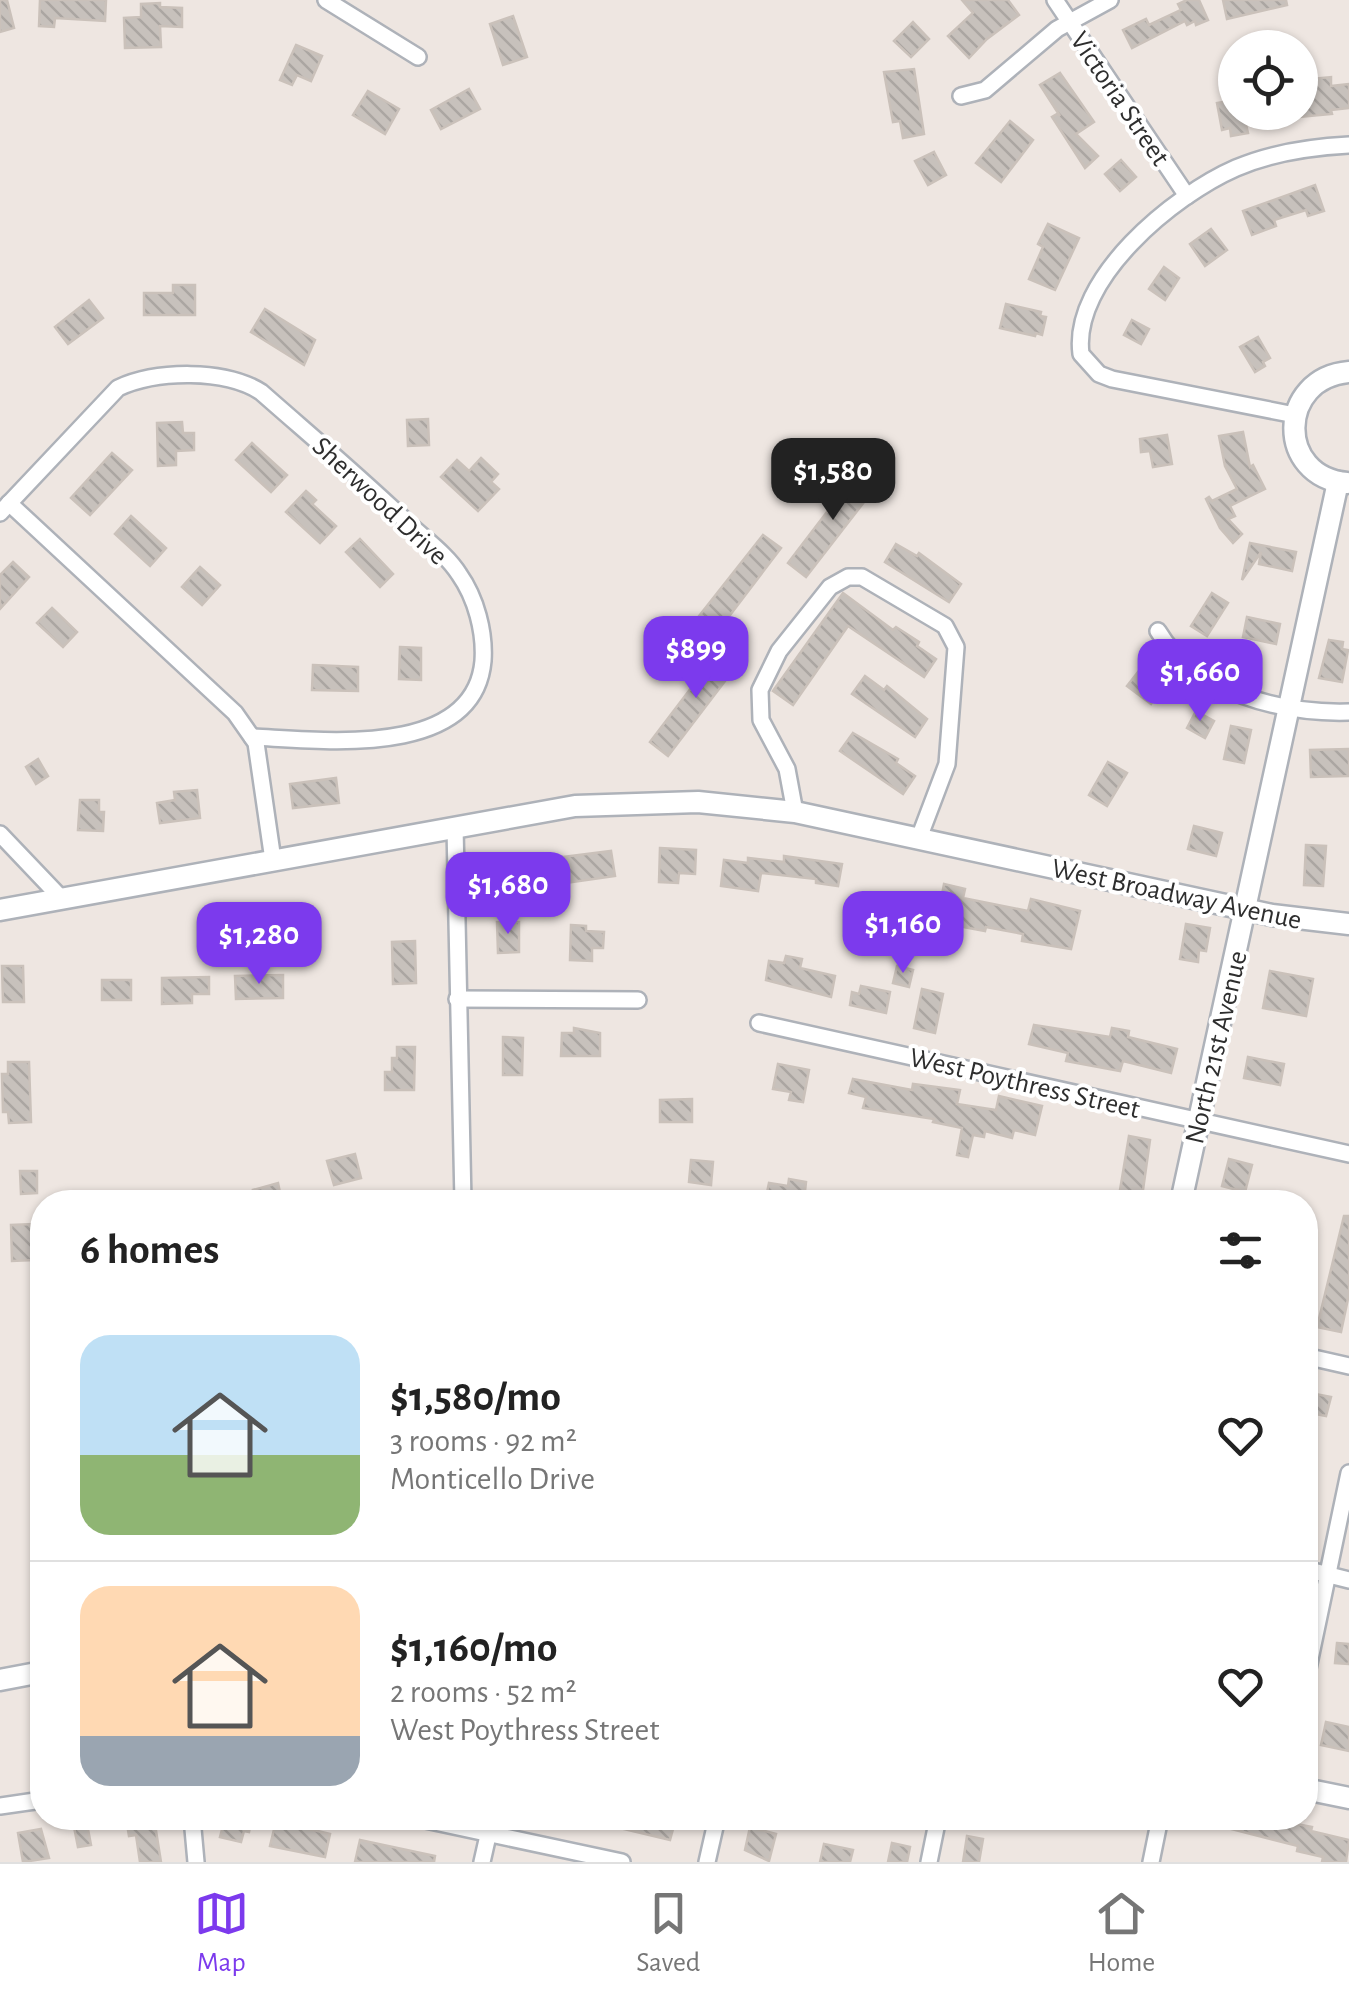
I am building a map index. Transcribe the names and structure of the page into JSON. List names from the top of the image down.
{
  "streets": {
    "main road": ["West Broadway Avenue", "North 21st Avenue"],
    "street": ["Victoria Street", "Sherwood Drive", "West Poythress Street"]
  },
  "crossings": [
    ["West Broadway Avenue", "North 21st Avenue"],
    ["North 21st Avenue", "West Poythress Street"]
  ],
  "page": {
    "price": [
      "$1,580",
      "$899",
      "$1,660",
      "$1,680",
      "$1,160",
      "$1,280"
    ],
    "heading": "6 homes",
    "list": [
      {
        "name": "$1,580/mo",
        "note": "3 rooms · 92 m² · Monticello Drive"
      },
      {
        "name": "$1,160/mo",
        "note": "2 rooms · 52 m² · West Poythress Street"
      }
    ],
    "tabs": ["Map", "Saved", "Home"]
  }
}
